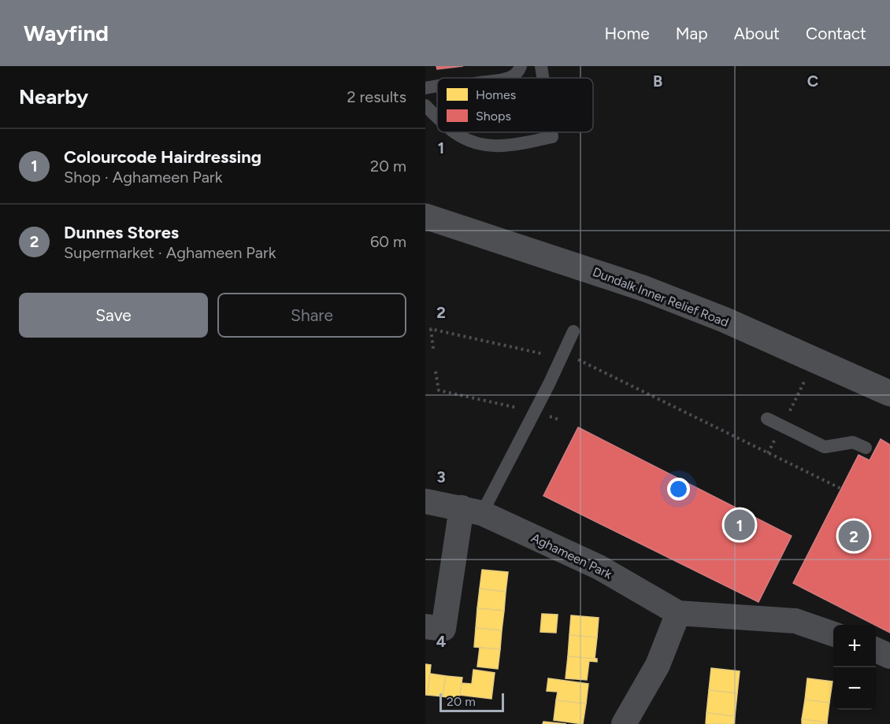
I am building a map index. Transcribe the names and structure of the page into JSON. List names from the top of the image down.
{
  "streets": {
    "main road": ["Dundalk Inner Relief Road"],
    "street": ["Aghameen Park"]
  },
  "legend": ["Homes", "Shops"],
  "scale_bar": "20 m",
  "page": {
    "header": "Wayfind",
    "nav": [
      "Home",
      "Map",
      "About",
      "Contact"
    ],
    "heading": ["Nearby", "2 results"],
    "list": [
      {
        "mark": "1",
        "name": "Colourcode Hairdressing",
        "note": "Shop · Aghameen Park",
        "value": "20 m"
      },
      {
        "mark": "2",
        "name": "Dunnes Stores",
        "note": "Supermarket · Aghameen Park",
        "value": "60 m"
      }
    ],
    "buttons": ["Save", "Share"],
    "pins": ["1", "2"],
    "map_buttons": ["+", "−"],
    "scale": "20 m"
  },
  "grid": {
    "columns": ["B", "C"],
    "rows": [
      "1",
      "2",
      "3",
      "4"
    ]
  }
}
